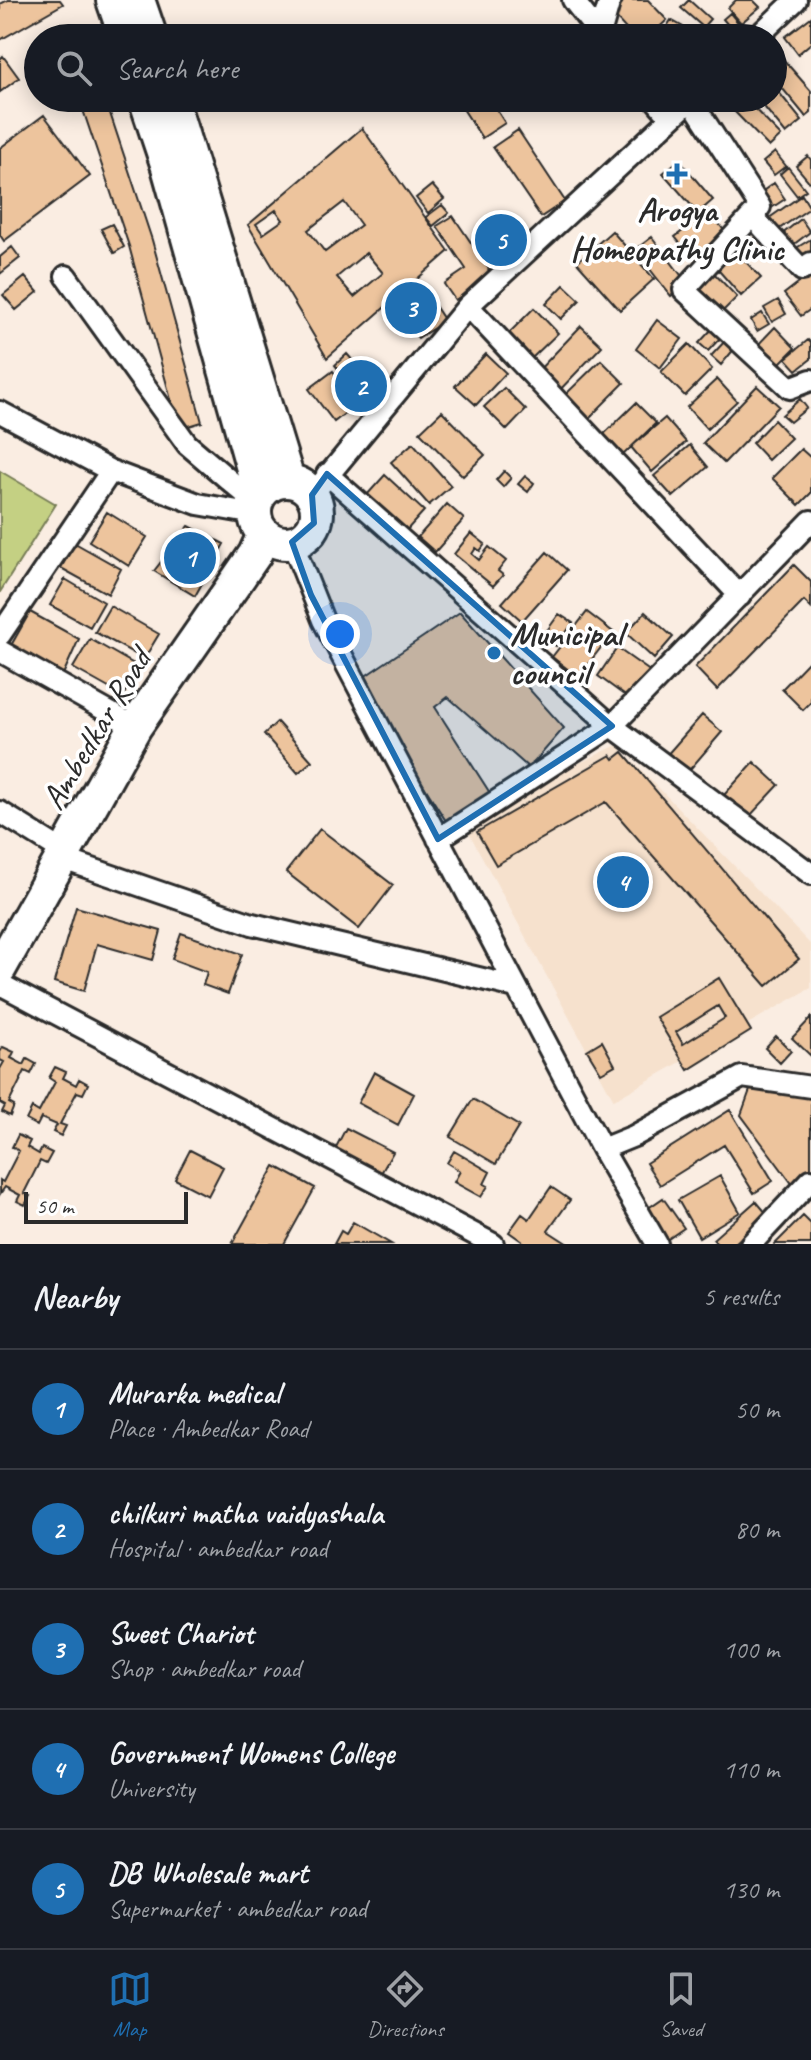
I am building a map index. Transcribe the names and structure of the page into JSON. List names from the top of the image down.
{
  "streets": {
    "main road": ["Ambedkar Road"]
  },
  "places": {
    "health": ["Arogya Homeopathy Clinic"],
    "other": ["Municipal council"]
  },
  "scale_bar": "50 m",
  "page": {
    "search": "Search here",
    "pins": [
      "5",
      "3",
      "2",
      "1",
      "4"
    ],
    "scale": "50 m",
    "heading": ["Nearby", "5 results"],
    "list": [
      {
        "mark": "1",
        "name": "Murarka medical",
        "note": "Place · Ambedkar Road",
        "value": "50 m"
      },
      {
        "mark": "2",
        "name": "chilkuri matha vaidyashala",
        "note": "Hospital · ambedkar road",
        "value": "80 m"
      },
      {
        "mark": "3",
        "name": "Sweet Chariot",
        "note": "Shop · ambedkar road",
        "value": "100 m"
      },
      {
        "mark": "4",
        "name": "Government Womens College",
        "note": "University",
        "value": "110 m"
      },
      {
        "mark": "5",
        "name": "DB Wholesale mart",
        "note": "Supermarket · ambedkar road",
        "value": "130 m"
      }
    ],
    "nav": ["Map", "Directions", "Saved"]
  }
}
